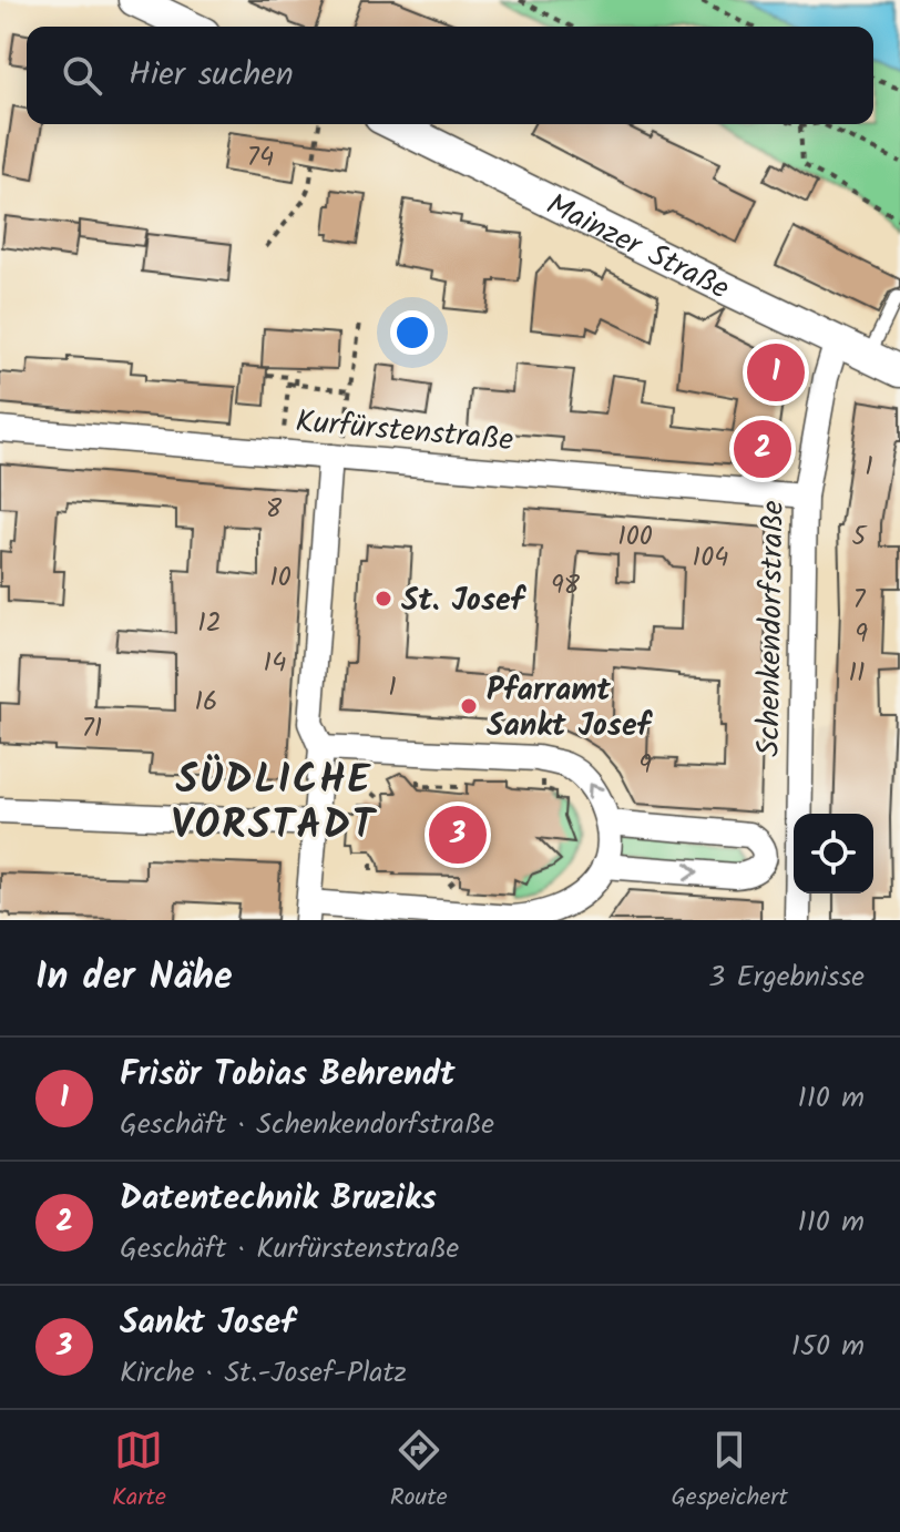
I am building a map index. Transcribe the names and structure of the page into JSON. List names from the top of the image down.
{
  "streets": {
    "street": ["Mainzer Straße", "Kurfürstenstraße", "Schenkendorfstraße"]
  },
  "crossings": [
    ["Mainzer Straße", "Schenkendorfstraße"],
    ["Kurfürstenstraße", "Schenkendorfstraße"]
  ],
  "districts": ["SÜDLICHE VORSTADT"],
  "places": ["St. Josef", "Pfarramt Sankt Josef"],
  "house_numbers": [
    "74",
    "1",
    "8",
    "100",
    "5",
    "104",
    "10",
    "98",
    "7",
    "12",
    "9",
    "14",
    "11",
    "1",
    "16",
    "71",
    "9"
  ],
  "page": {
    "search": "Hier suchen",
    "pins": ["1", "2", "3"],
    "heading": ["In der Nähe", "3 Ergebnisse"],
    "list": [
      {
        "mark": "1",
        "name": "Frisör Tobias Behrendt",
        "note": "Geschäft · Schenkendorfstraße",
        "value": "110 m"
      },
      {
        "mark": "2",
        "name": "Datentechnik Bruziks",
        "note": "Geschäft · Kurfürstenstraße",
        "value": "110 m"
      },
      {
        "mark": "3",
        "name": "Sankt Josef",
        "note": "Kirche · St.-Josef-Platz",
        "value": "150 m"
      }
    ],
    "nav": ["Karte", "Route", "Gespeichert"]
  }
}
